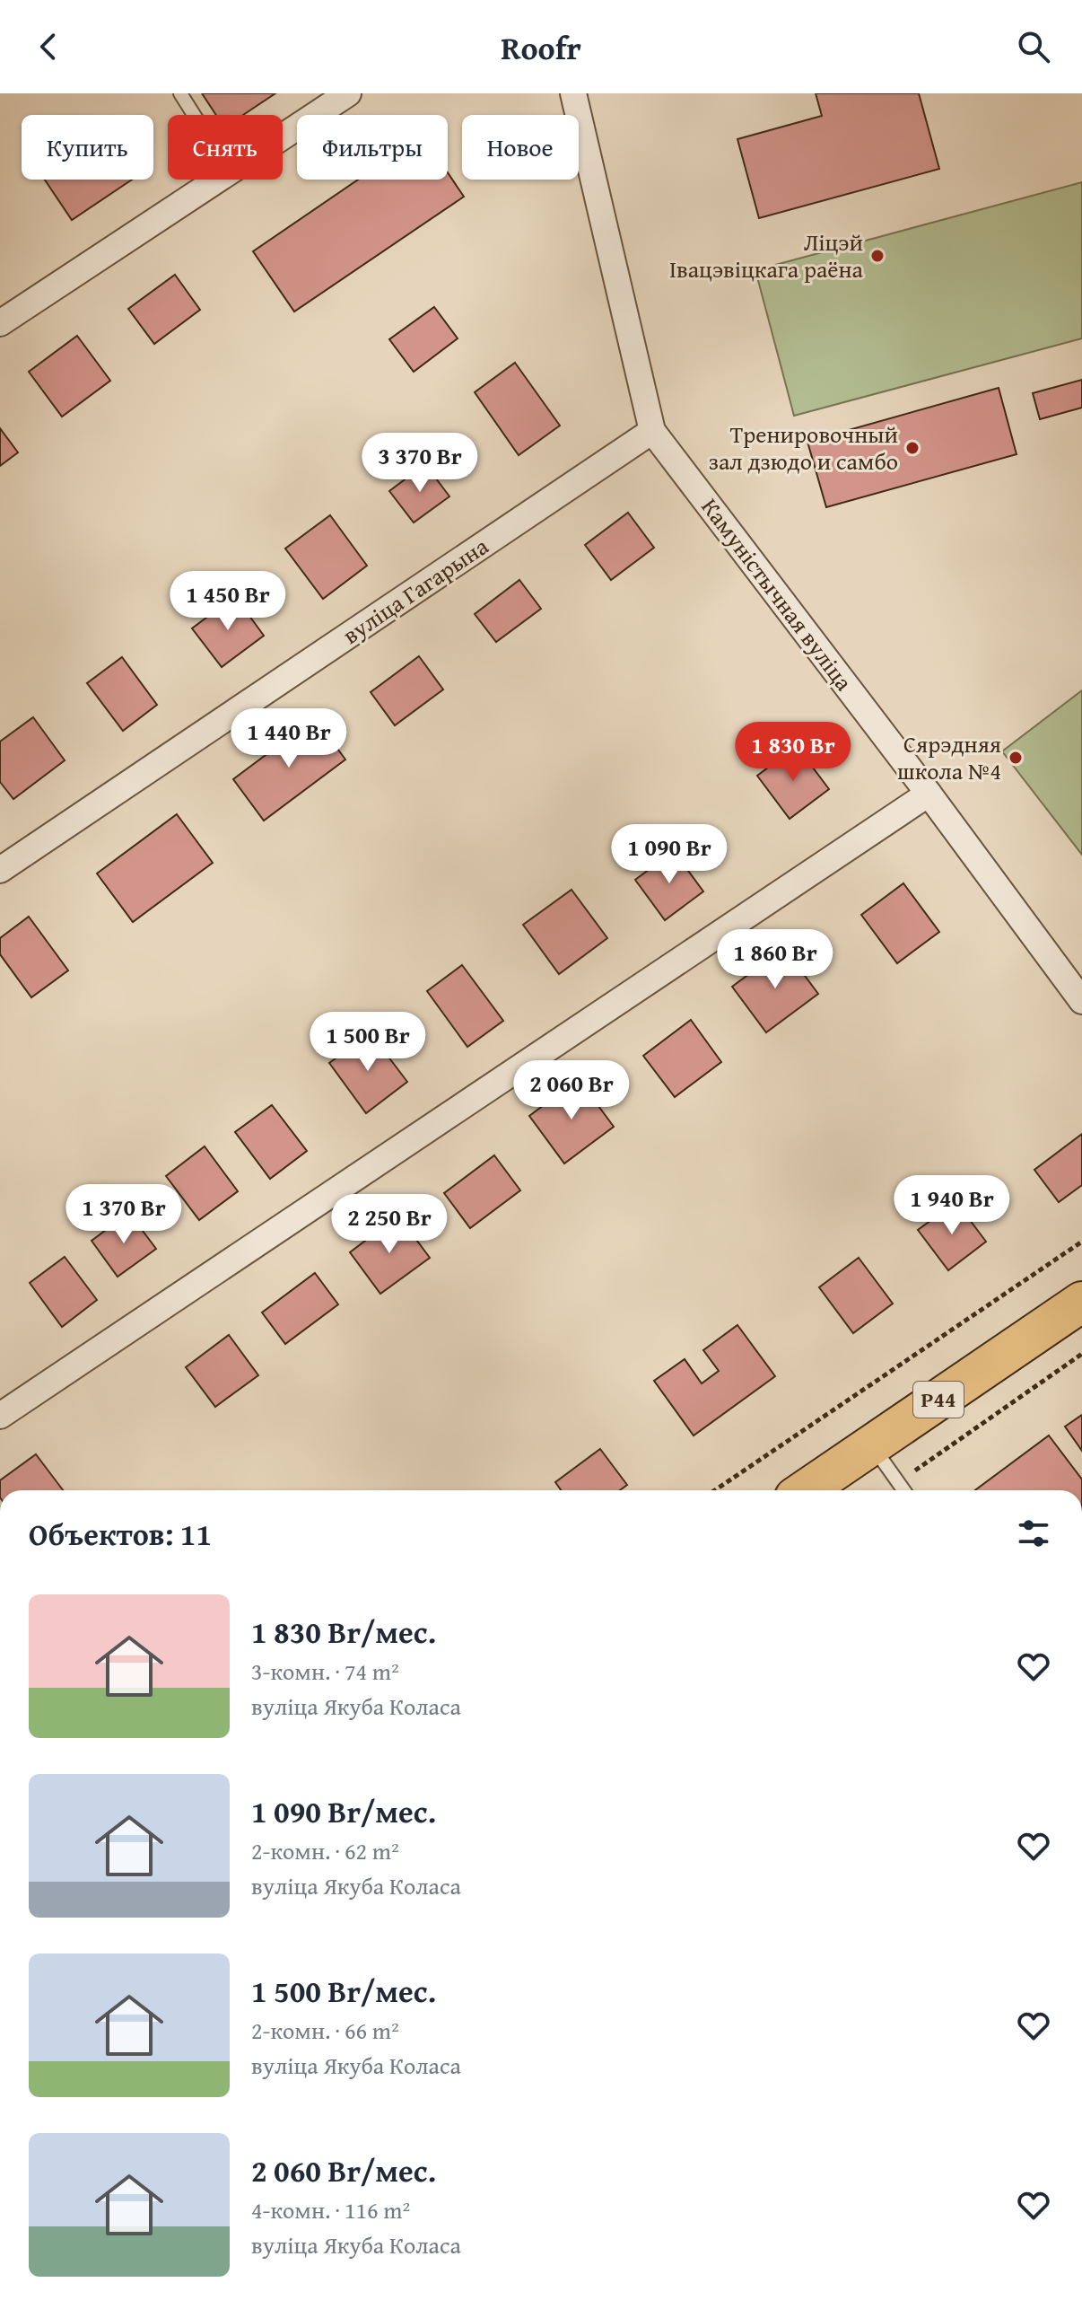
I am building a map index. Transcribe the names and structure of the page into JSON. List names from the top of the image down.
{
  "streets": {
    "main road": ["Р44"],
    "street": ["вуліца Гагарына", "Камуністычная вуліца"]
  },
  "crossings": [
    ["вуліца Гагарына", "Камуністычная вуліца"]
  ],
  "places": ["Ліцэй Івацэвіцкага раёна", "Тренировочный зал дзюдо и самбо", "Сярэдняя школа №4"],
  "page": {
    "header": "Roofr",
    "chip": [
      "Купить",
      "Снять",
      "Фильтры",
      "Новое"
    ],
    "price": [
      "3 370 Br",
      "1 450 Br",
      "1 440 Br",
      "1 830 Br",
      "1 090 Br",
      "1 860 Br",
      "1 500 Br",
      "2 060 Br",
      "1 940 Br",
      "1 370 Br",
      "2 250 Br"
    ],
    "heading": "Объектов: 11",
    "list": [
      {
        "name": "1 830 Br/мес.",
        "note": "3-комн. · 74 m² · вуліца Якуба Коласа"
      },
      {
        "name": "1 090 Br/мес.",
        "note": "2-комн. · 62 m² · вуліца Якуба Коласа"
      },
      {
        "name": "1 500 Br/мес.",
        "note": "2-комн. · 66 m² · вуліца Якуба Коласа"
      },
      {
        "name": "2 060 Br/мес.",
        "note": "4-комн. · 116 m² · вуліца Якуба Коласа"
      }
    ]
  }
}
